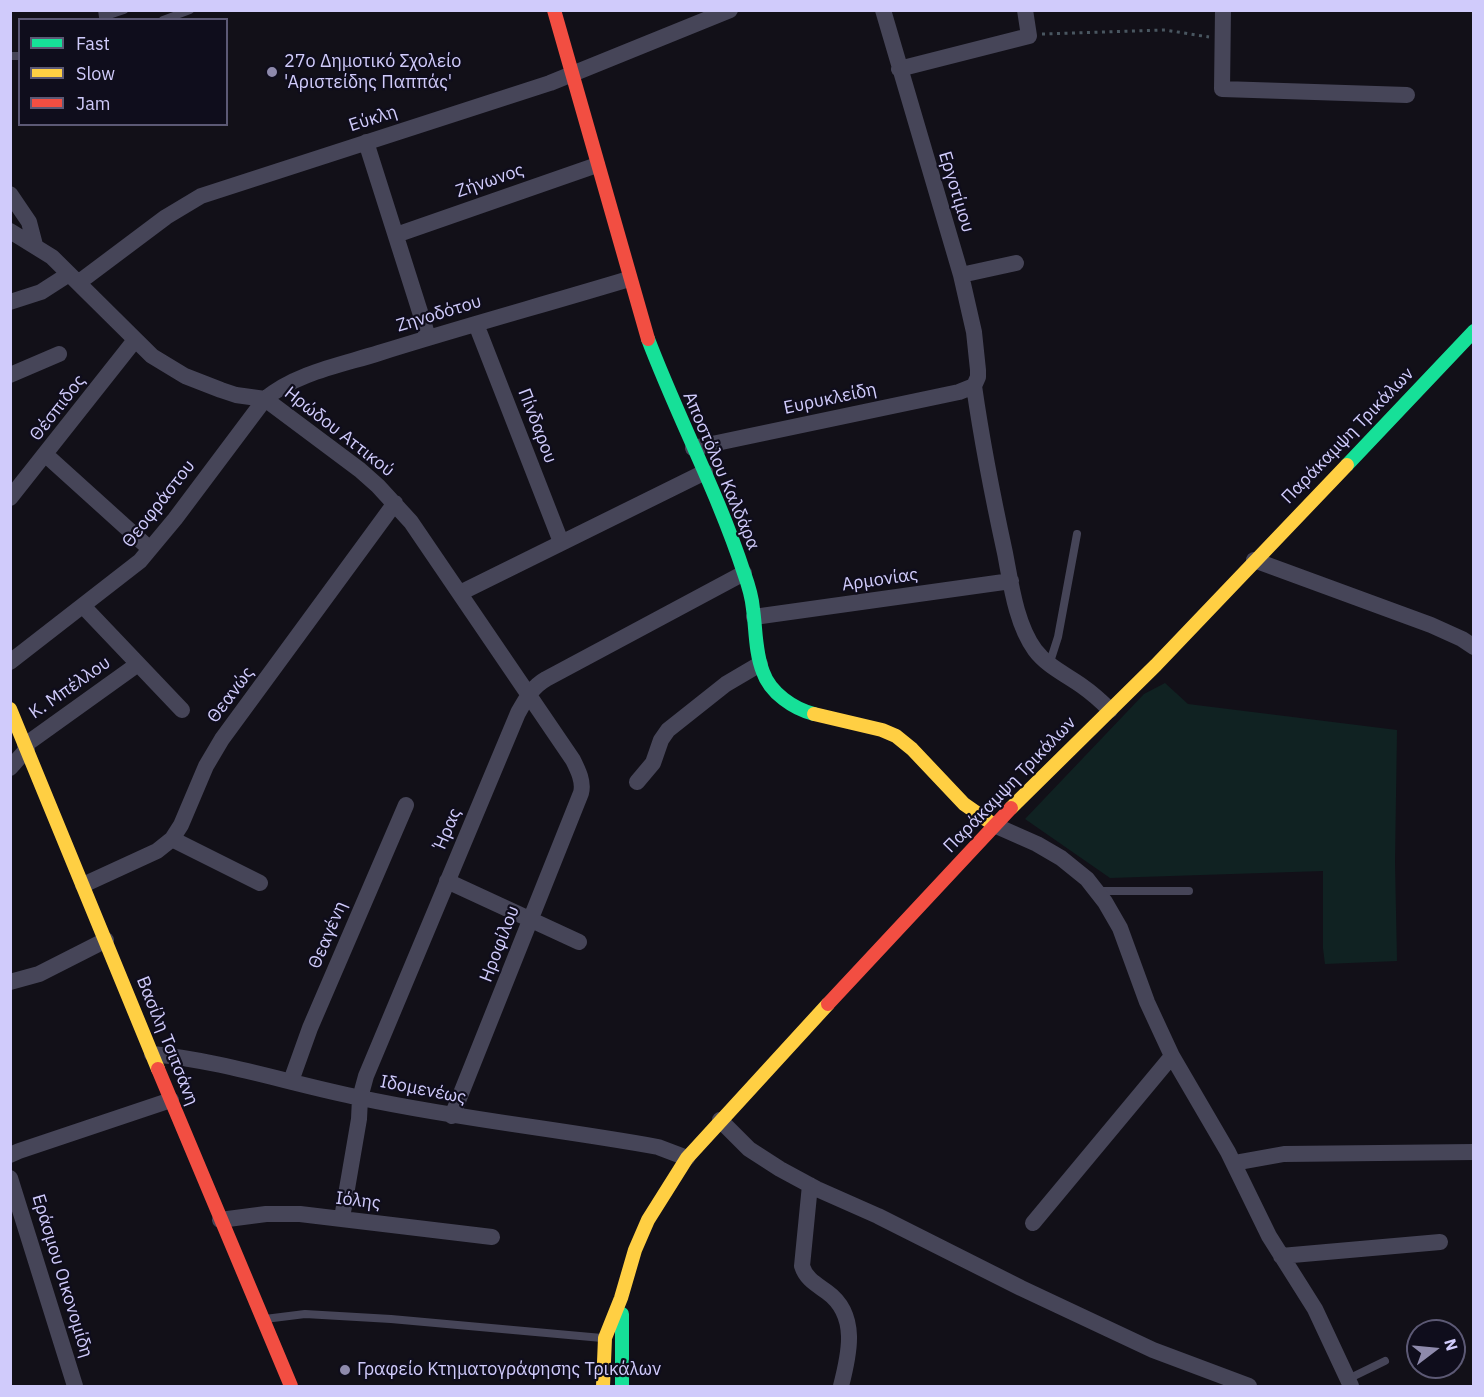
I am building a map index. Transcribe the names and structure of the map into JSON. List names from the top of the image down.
{
  "streets": {
    "main road": ["Παράκαμψη Τρικάλων", "Αποστόλου Καλδάρα", "Βασίλη Τσιτσάνη"],
    "street": [
      "Εύκλη",
      "Ζήνωνος",
      "Εργοτίμου",
      "Ζηνοδότου",
      "Ευρυκλείδη",
      "Θέσπιδος",
      "Πίνδαρου",
      "Ηρώδου Αττικού",
      "Θεοφράστου",
      "Αρμονίας",
      "Κ. Μπέλλου",
      "Θεανώς",
      "Ήρας",
      "Θεαγένη",
      "Ηροφίλου",
      "Ιδομενέως",
      "Ιόλης",
      "Εράσμου Οικονομίδη"
    ]
  },
  "crossings": [
    ["Εύκλη", "Ηρώδου Αττικού"],
    ["Εύκλη", "Αποστόλου Καλδάρα"],
    ["Ζήνωνος", "Αποστόλου Καλδάρα"],
    ["Εργοτίμου", "Ευρυκλείδη"],
    ["Εργοτίμου", "Παράκαμψη Τρικάλων"],
    ["Εργοτίμου", "Αρμονίας"],
    ["Ζηνοδότου", "Πίνδαρου"],
    ["Ζηνοδότου", "Ηρώδου Αττικού"],
    ["Ζηνοδότου", "Αποστόλου Καλδάρα"],
    ["Ζηνοδότου", "Θεοφράστου"],
    ["Ευρυκλείδη", "Αποστόλου Καλδάρα"],
    ["Θέσπιδος", "Ηρώδου Αττικού"],
    ["Ηρώδου Αττικού", "Θεοφράστου"],
    ["Ηρώδου Αττικού", "Θεανώς"],
    ["Ηρώδου Αττικού", "Ήρας"],
    ["Ηρώδου Αττικού", "Ηροφίλου"],
    ["Παράκαμψη Τρικάλων", "Αποστόλου Καλδάρα"],
    ["Παράκαμψη Τρικάλων", "Ιδομενέως"],
    ["Αποστόλου Καλδάρα", "Αρμονίας"],
    ["Αποστόλου Καλδάρα", "Ήρας"],
    ["Κ. Μπέλλου", "Βασίλη Τσιτσάνη"],
    ["Θεανώς", "Βασίλη Τσιτσάνη"],
    ["Ήρας", "Ιδομενέως"],
    ["Ήρας", "Ιόλης"],
    ["Θεαγένη", "Ιδομενέως"],
    ["Ηροφίλου", "Ιδομενέως"],
    ["Βασίλη Τσιτσάνη", "Ιδομενέως"],
    ["Βασίλη Τσιτσάνη", "Ιόλης"]
  ],
  "places": ["27ο Δημοτικό Σχολείο 'Αριστείδης Παππάς'", "Γραφείο Κτηματογράφησης Τρικάλων"],
  "legend": ["Fast", "Slow", "Jam"],
  "north": "right"
}
